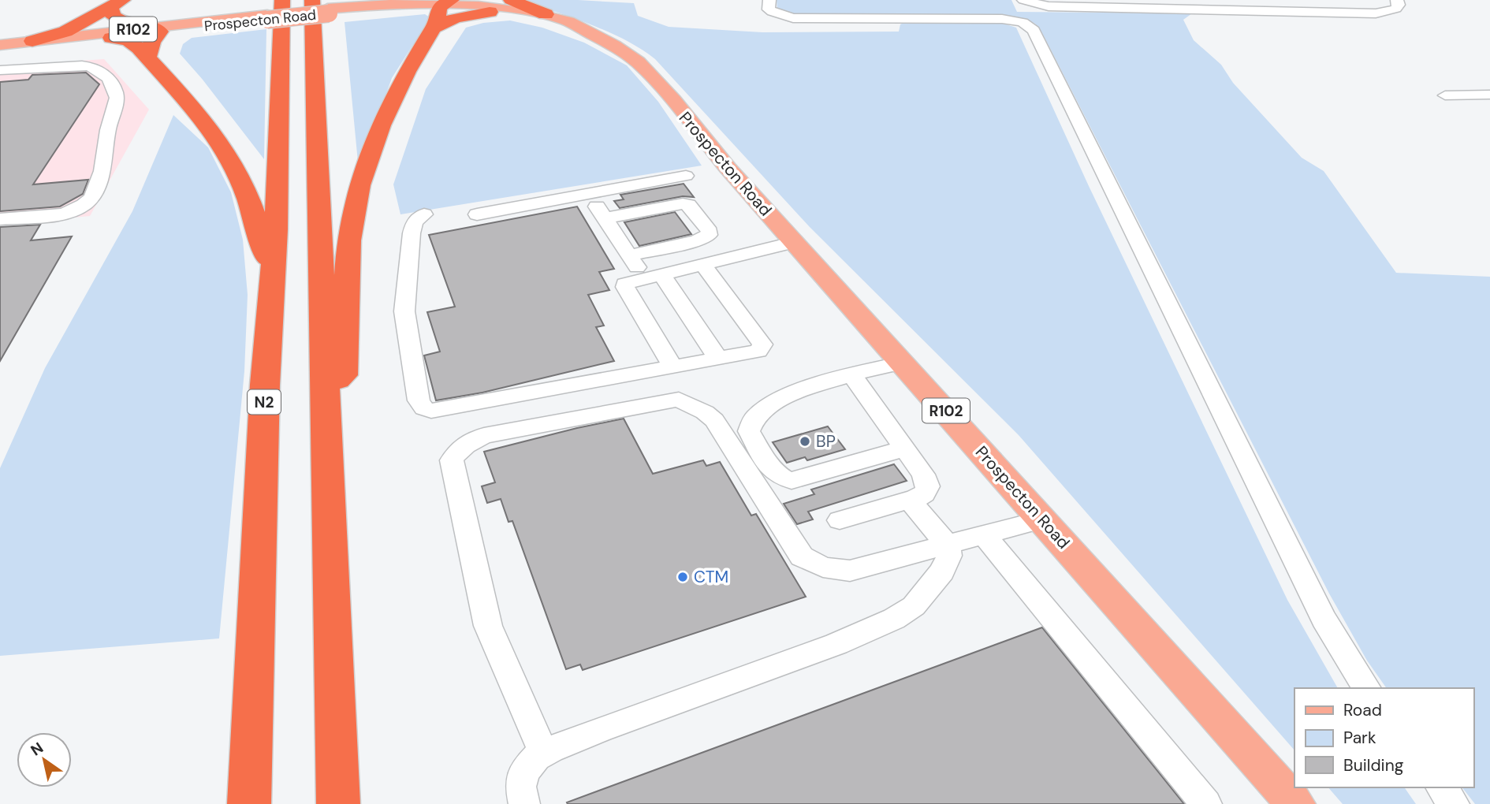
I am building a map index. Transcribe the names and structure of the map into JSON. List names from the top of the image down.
{
  "streets": {
    "highway": ["N2"],
    "main road": ["Prospecton Road", "R102"]
  },
  "crossings": [
    ["Prospecton Road", "N2"]
  ],
  "places": ["BP", "CTM"],
  "legend": ["Road", "Park", "Building"],
  "north": "top left"
}
